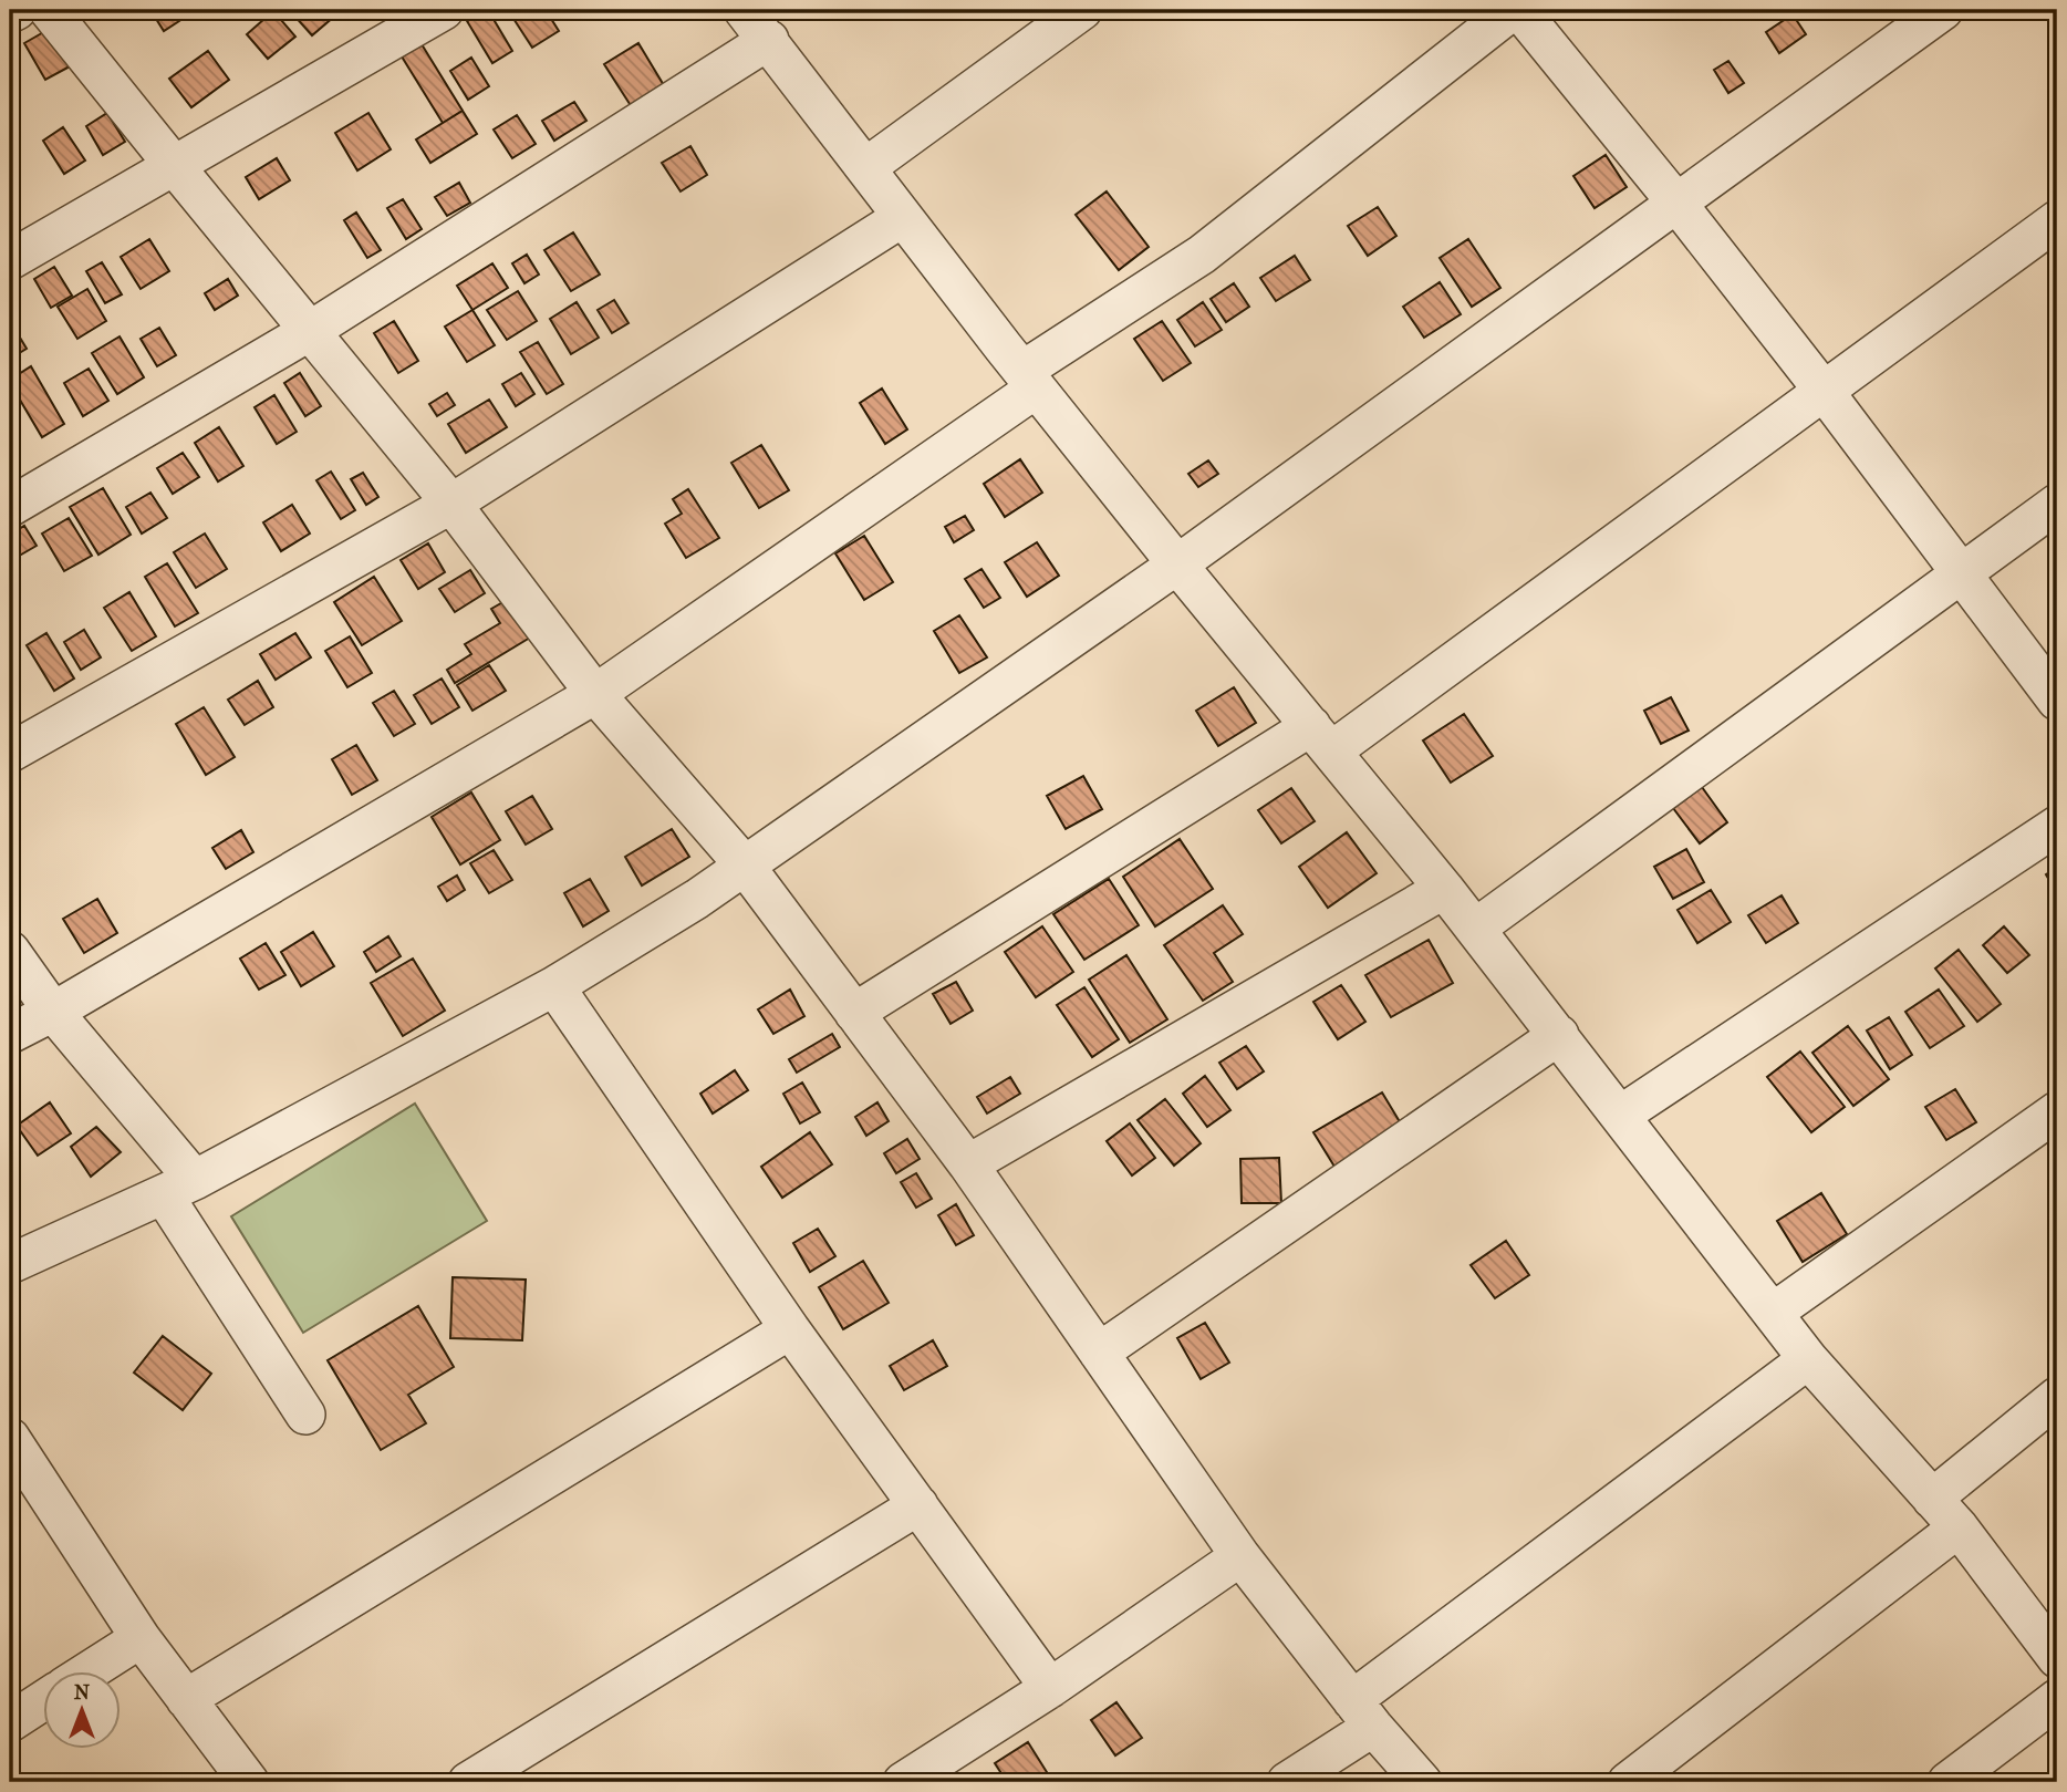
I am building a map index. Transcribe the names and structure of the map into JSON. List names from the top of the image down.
{
  "north": "top"
}
